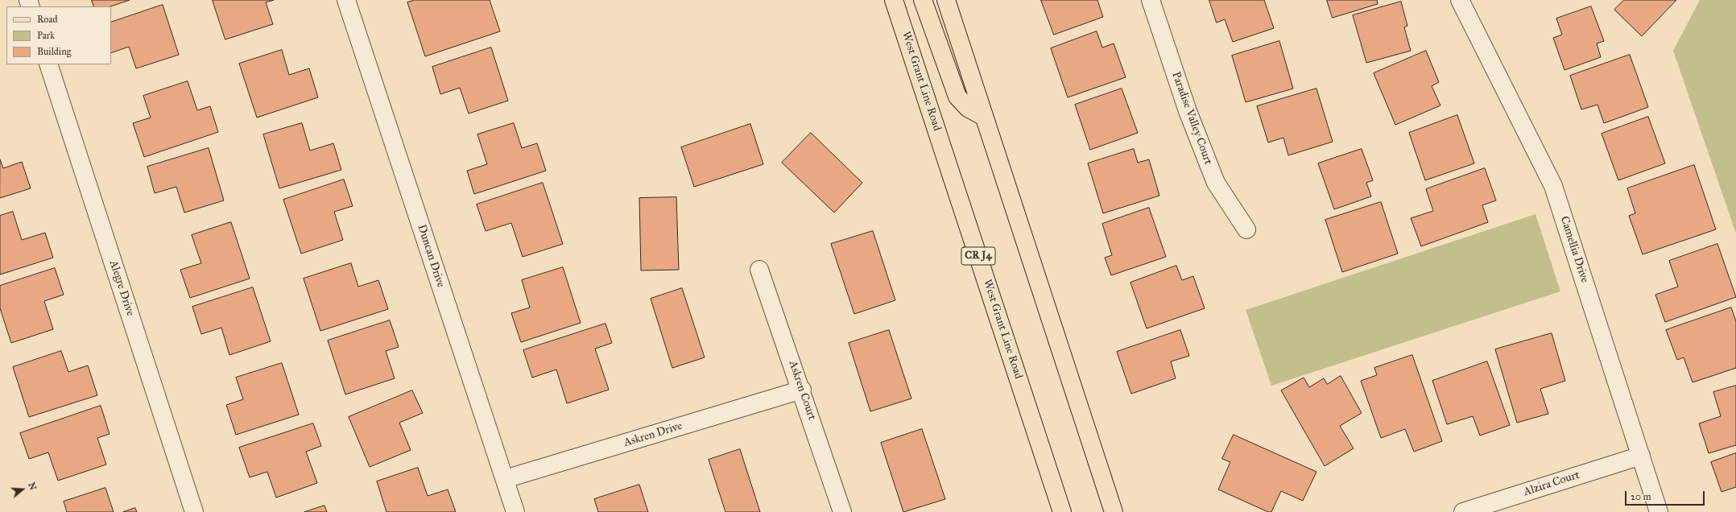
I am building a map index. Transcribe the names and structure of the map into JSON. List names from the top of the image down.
{
  "streets": {
    "main road": ["West Grant Line Road", "CR J4"],
    "street": [
      "Paradise Valley Court",
      "Camellia Drive",
      "Duncan Drive",
      "Alegre Drive",
      "Askren Court",
      "Askren Drive",
      "Alzira Court"
    ]
  },
  "crossings": [
    ["Camellia Drive", "Alzira Court"],
    ["Duncan Drive", "Askren Drive"],
    ["Askren Court", "Askren Drive"]
  ],
  "legend": ["Road", "Park", "Building"],
  "scale_bar": "20 m",
  "north": "right"
}
